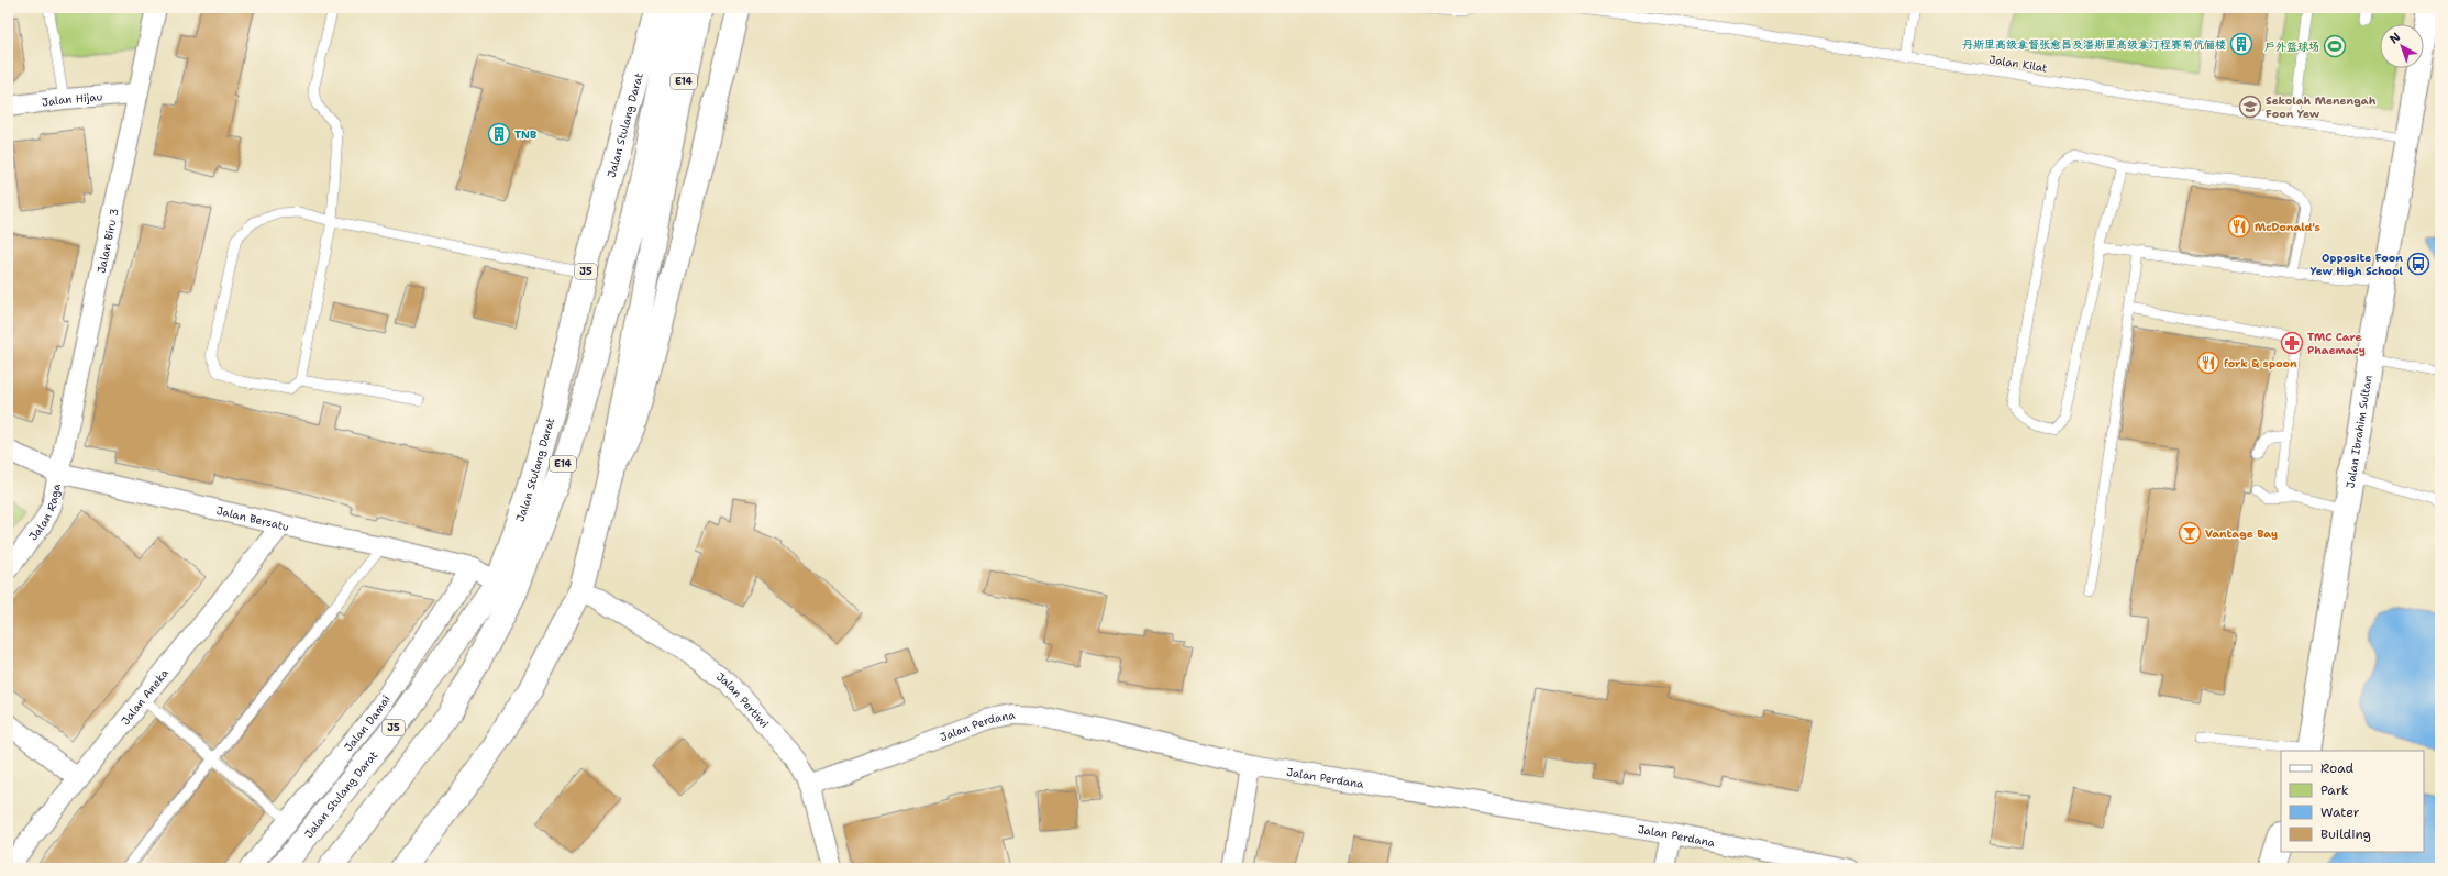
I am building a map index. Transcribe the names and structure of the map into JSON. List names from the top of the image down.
{
  "streets": {
    "main road": [
      "E14",
      "Jalan Stulang Darat",
      "J5",
      "Jalan Ibrahim Sultan"
    ],
    "street": [
      "Jalan Hijau",
      "Jalan Biru 3",
      "Jalan Raga",
      "Jalan Bersatu",
      "Jalan Aneka",
      "Jalan Pertiwi",
      "Jalan Damai",
      "Jalan Perdana"
    ],
    "lane": ["Jalan Kilat"]
  },
  "crossings": [
    ["Jalan Kilat", "Jalan Ibrahim Sultan"],
    ["E14", "Jalan Pertiwi"],
    ["Jalan Hijau", "Jalan Biru 3"],
    ["Jalan Stulang Darat", "Jalan Bersatu"],
    ["Jalan Biru 3", "Jalan Raga"],
    ["Jalan Biru 3", "Jalan Bersatu"],
    ["Jalan Raga", "Jalan Bersatu"],
    ["Jalan Bersatu", "Jalan Aneka"],
    ["Jalan Bersatu", "Jalan Damai"],
    ["Jalan Pertiwi", "Jalan Perdana"]
  ],
  "places": {
    "building": ["丹斯里高级拿督张愈昌及潘斯里高级拿汀程赛菊伉俪楼", "TNB"],
    "sports": ["户外篮球场"],
    "school or university": ["Sekolah Menengah Foon Yew"],
    "restaurant": ["McDonald's", "fork & spoon"],
    "bus stop": ["Opposite Foon Yew High School"],
    "pharmacy": ["TMC Care Phaemacy"],
    "bar": ["Vantage Bay"]
  },
  "legend": [
    "Road",
    "Park",
    "Water",
    "Building"
  ],
  "north": "top left"
}
